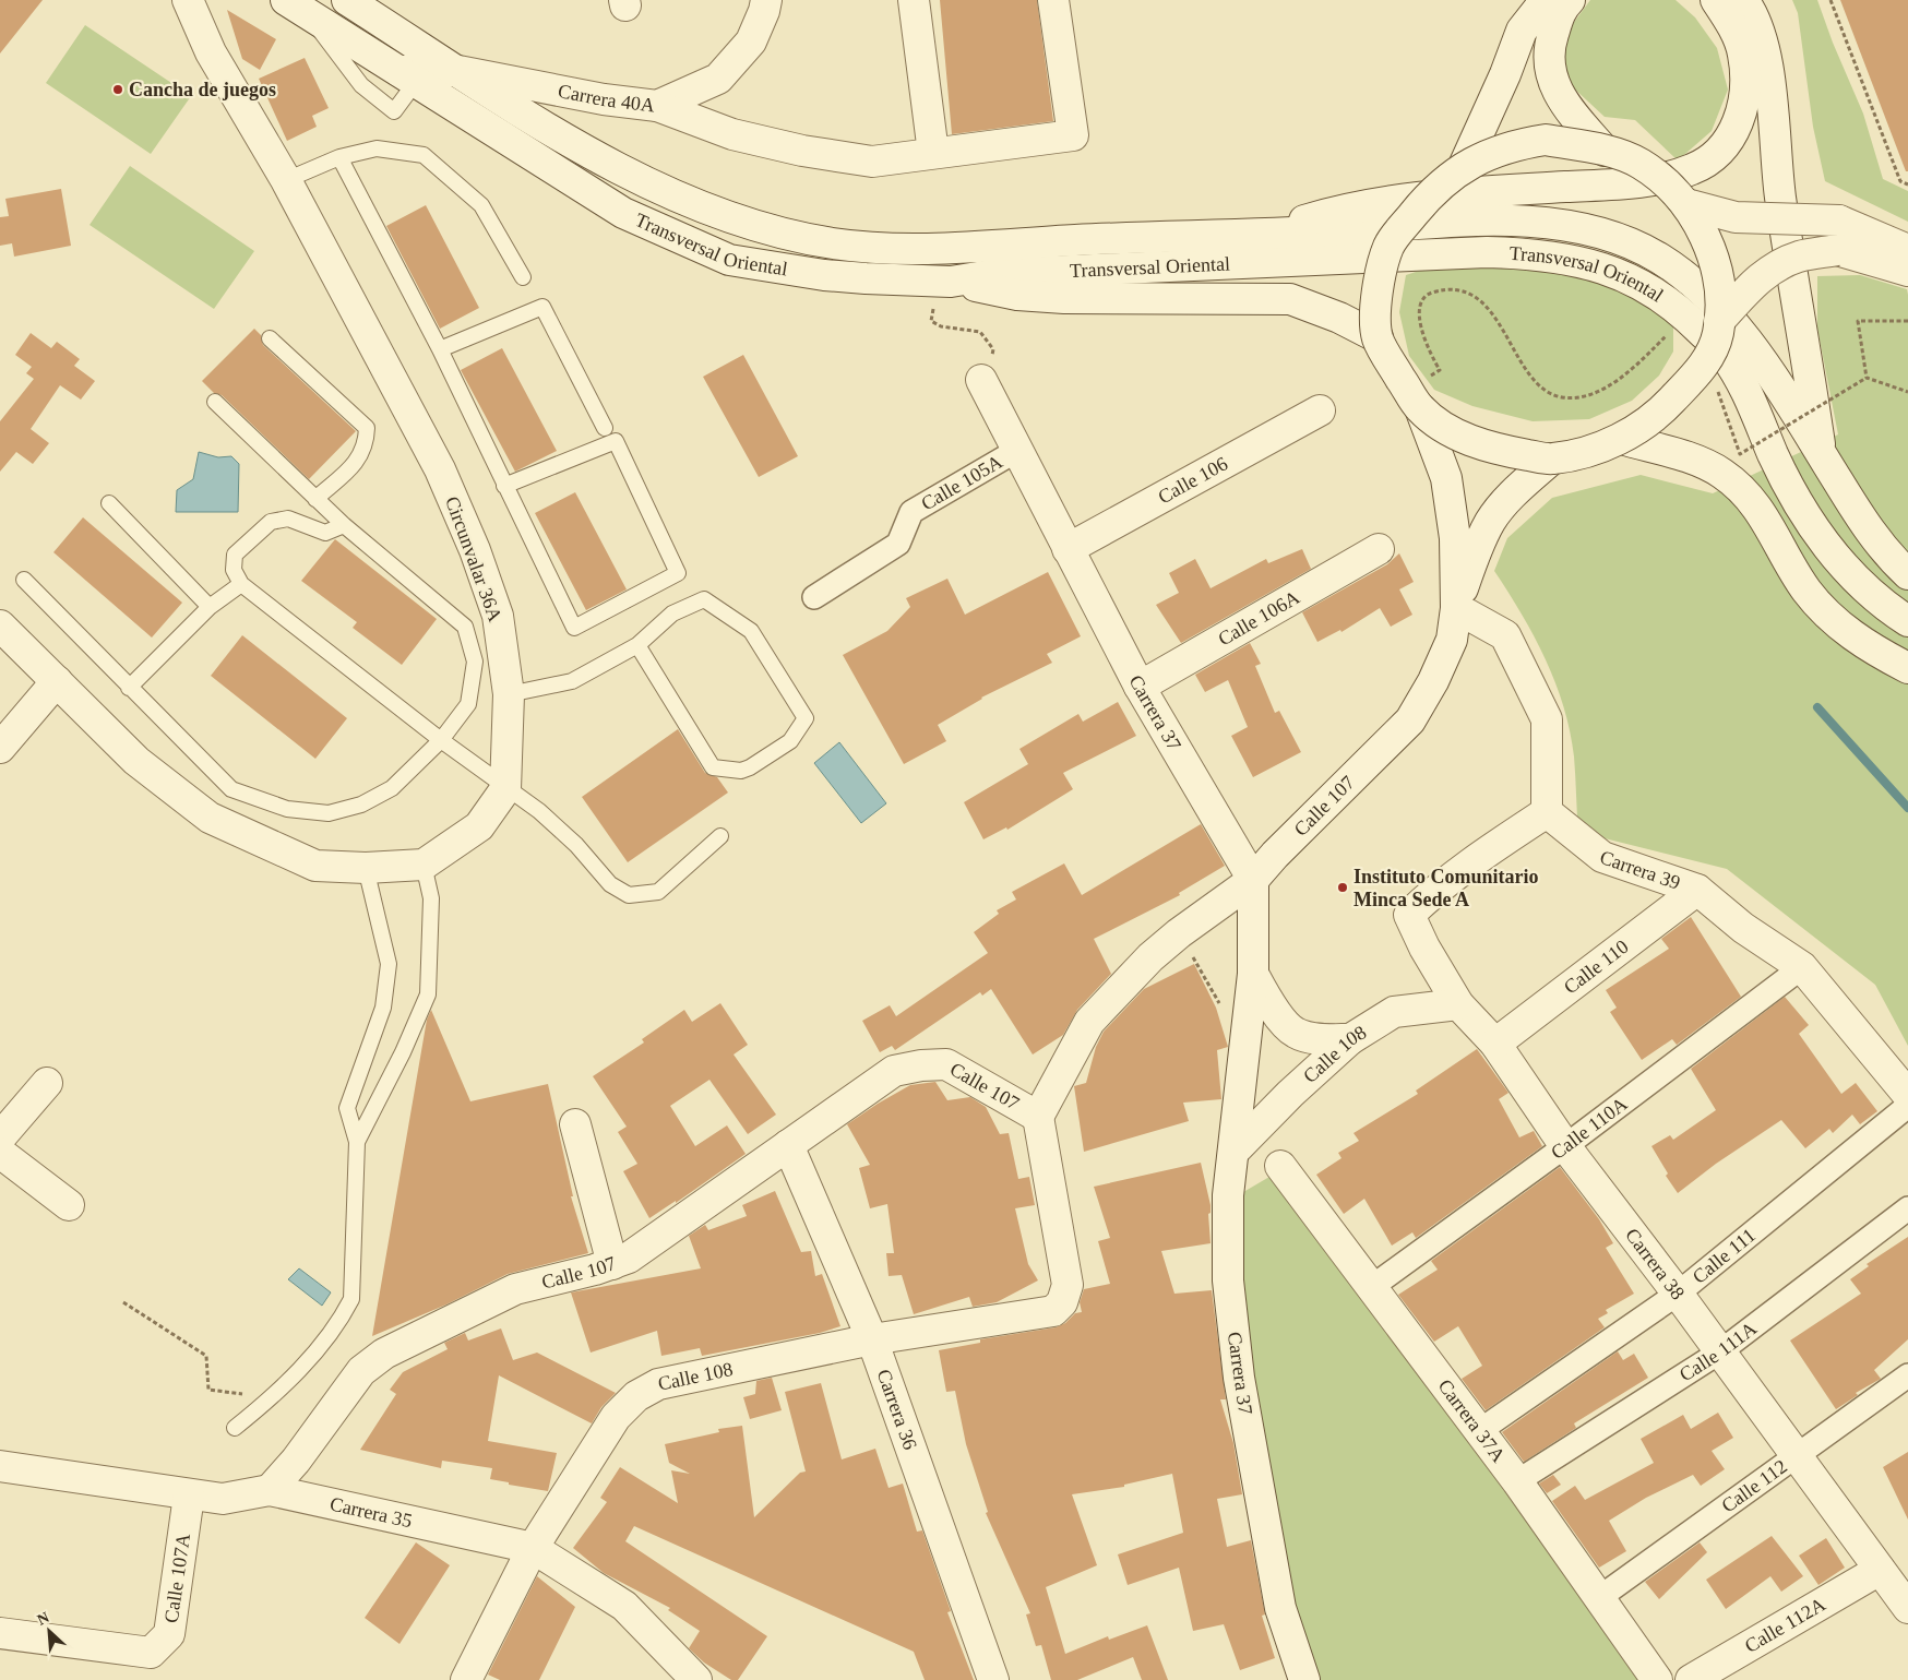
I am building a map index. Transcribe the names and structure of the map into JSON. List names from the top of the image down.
{
  "streets": {
    "street": [
      "Carrera 40A",
      "Transversal Oriental",
      "Calle 106",
      "Calle 105A",
      "Circunvalar 36A",
      "Calle 106A",
      "Carrera 37",
      "Calle 107",
      "Carrera 39",
      "Calle 110",
      "Calle 108",
      "Calle 110A",
      "Calle 111",
      "Carrera 38",
      "Calle 111A",
      "Carrera 36",
      "Carrera 37A",
      "Calle 112",
      "Carrera 35",
      "Calle 107A",
      "Calle 112A"
    ]
  },
  "crossings": [
    ["Carrera 40A", "Transversal Oriental"],
    ["Calle 106", "Carrera 37"],
    ["Calle 105A", "Carrera 37"],
    ["Calle 106A", "Carrera 37"],
    ["Carrera 37", "Calle 107"],
    ["Carrera 37", "Calle 108"],
    ["Calle 107", "Calle 108"],
    ["Calle 107", "Carrera 36"],
    ["Calle 107", "Carrera 35"],
    ["Carrera 39", "Calle 110"],
    ["Carrera 39", "Calle 110A"],
    ["Carrera 39", "Carrera 38"],
    ["Calle 110", "Carrera 38"],
    ["Calle 108", "Carrera 38"],
    ["Calle 108", "Carrera 36"],
    ["Calle 108", "Carrera 35"],
    ["Calle 110A", "Carrera 38"],
    ["Calle 110A", "Carrera 37A"],
    ["Calle 111", "Carrera 38"],
    ["Calle 111", "Carrera 37A"],
    ["Carrera 38", "Calle 111A"],
    ["Carrera 38", "Calle 112"],
    ["Carrera 38", "Calle 112A"],
    ["Calle 111A", "Carrera 37A"],
    ["Carrera 37A", "Calle 112"],
    ["Carrera 35", "Calle 107A"]
  ],
  "places": ["Cancha de juegos", "Instituto Comunitario Minca Sede A"],
  "north": "top left"
}
